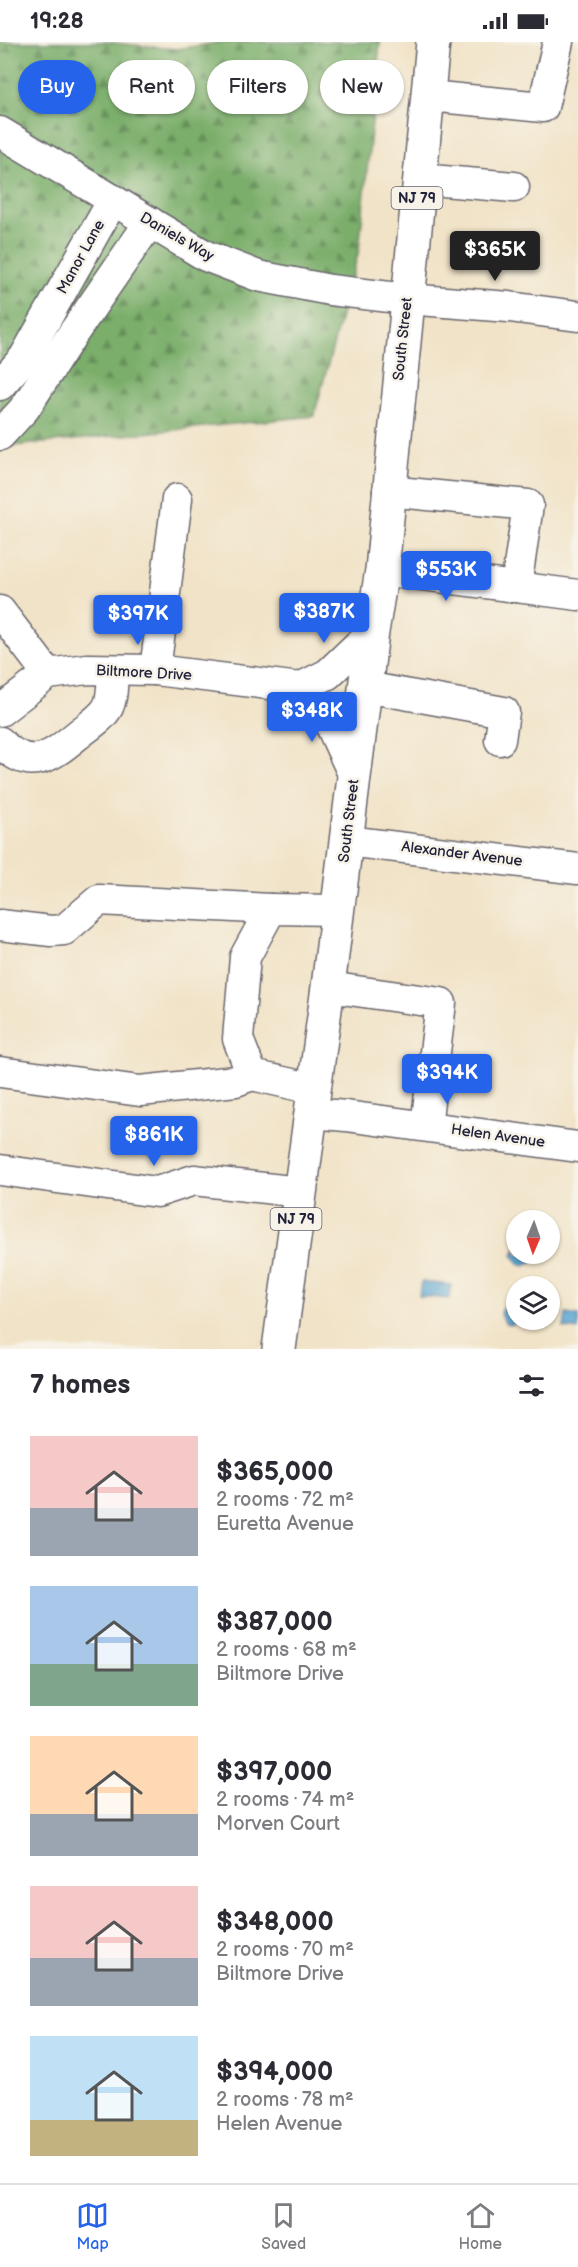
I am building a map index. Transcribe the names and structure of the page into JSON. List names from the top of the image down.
{
  "streets": {
    "main road": ["NJ 79", "South Street"],
    "street": [
      "Daniels Way",
      "Manor Lane",
      "Biltmore Drive",
      "Alexander Avenue",
      "Helen Avenue"
    ]
  },
  "crossings": [
    ["Daniels Way", "Manor Lane"],
    ["Daniels Way", "South Street"],
    ["South Street", "Alexander Avenue"],
    ["South Street", "Helen Avenue"]
  ],
  "north": "bottom",
  "page": {
    "status": "19:28",
    "chip": [
      "Buy",
      "Rent",
      "Filters",
      "New"
    ],
    "price": [
      "$365K",
      "$553K",
      "$387K",
      "$397K",
      "$348K",
      "$394K",
      "$861K"
    ],
    "heading": "7 homes",
    "list": [
      {
        "name": "$365,000",
        "note": "2 rooms · 72 m² · Euretta Avenue"
      },
      {
        "name": "$387,000",
        "note": "2 rooms · 68 m² · Biltmore Drive"
      },
      {
        "name": "$397,000",
        "note": "2 rooms · 74 m² · Morven Court"
      },
      {
        "name": "$348,000",
        "note": "2 rooms · 70 m² · Biltmore Drive"
      },
      {
        "name": "$394,000",
        "note": "2 rooms · 78 m² · Helen Avenue"
      }
    ],
    "tabs": ["Map", "Saved", "Home"]
  }
}
